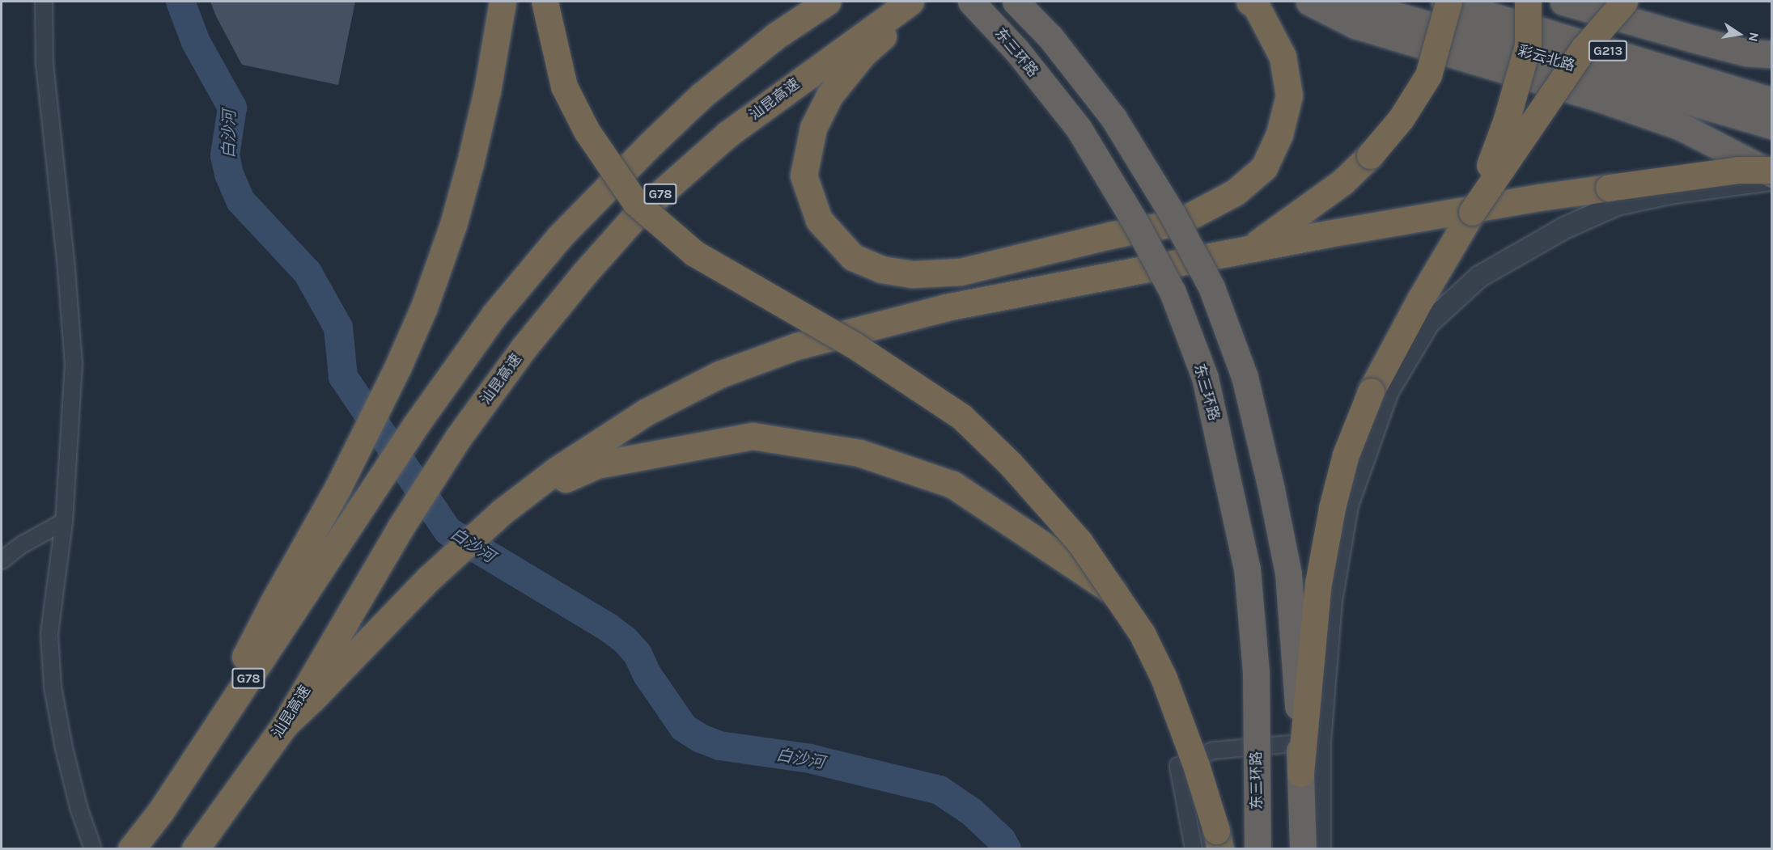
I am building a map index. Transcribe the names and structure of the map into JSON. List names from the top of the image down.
{
  "streets": {
    "highway": [
      "G213",
      "东三环路",
      "彩云北路",
      "汕昆高速",
      "G78"
    ]
  },
  "water": ["白沙河"],
  "north": "right"
}
